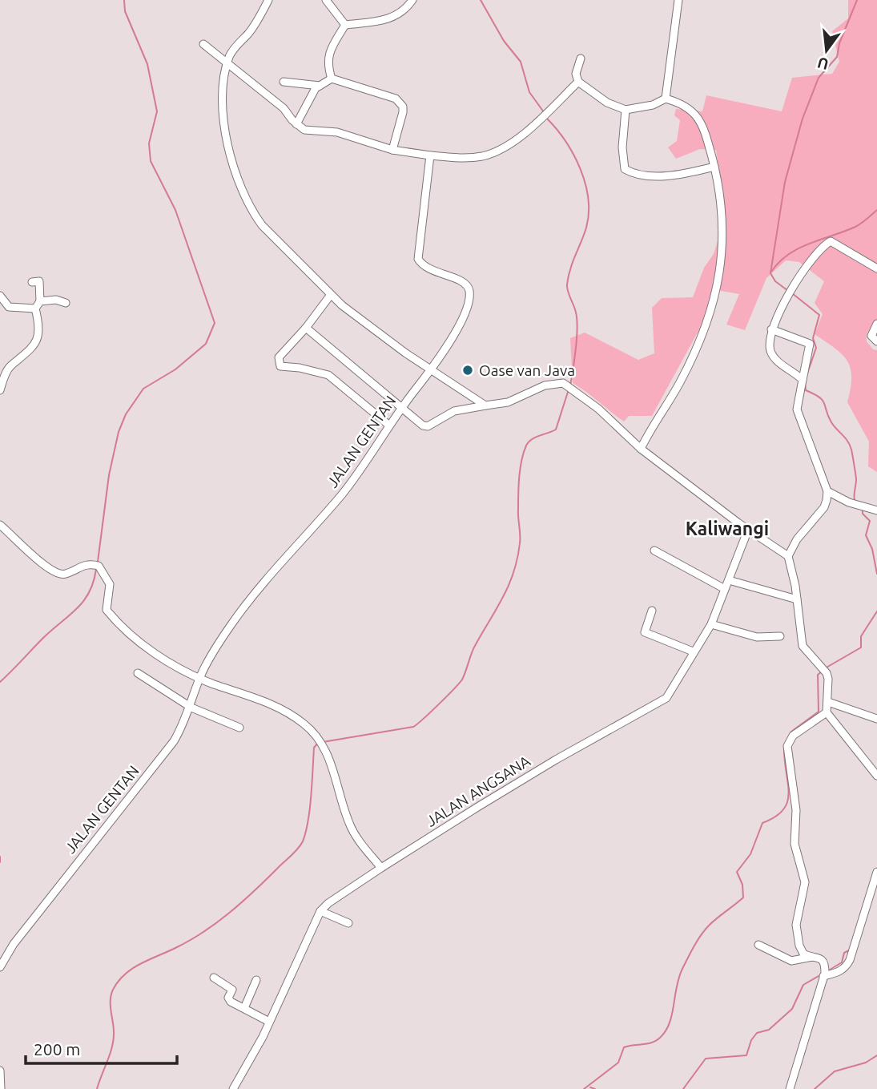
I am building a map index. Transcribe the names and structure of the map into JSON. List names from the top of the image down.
{
  "streets": {
    "street": ["JALAN GENTAN", "JALAN ANGSANA"]
  },
  "districts": ["Kaliwangi"],
  "places": ["Oase van Java"],
  "scale_bar": "200 m",
  "north": "bottom"
}
